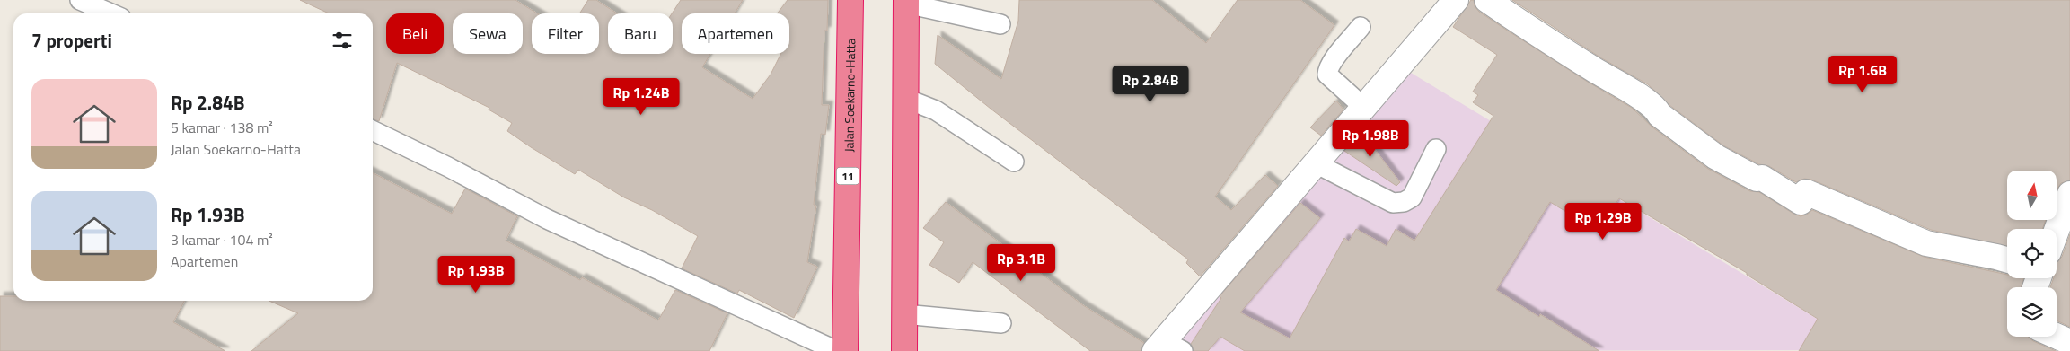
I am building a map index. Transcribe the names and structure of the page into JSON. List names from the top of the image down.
{
  "streets": {
    "highway": ["Jalan Soekarno-Hatta", "11"]
  },
  "north": "top",
  "page": {
    "chip": [
      "Beli",
      "Sewa",
      "Filter",
      "Baru",
      "Apartemen"
    ],
    "heading": "7 properti",
    "price": [
      "Rp 1.6B",
      "Rp 2.84B",
      "Rp 1.24B",
      "Rp 1.98B",
      "Rp 1.29B",
      "Rp 3.1B",
      "Rp 1.93B"
    ],
    "list": [
      {
        "name": "Rp 2.84B",
        "note": "5 kamar · 138 m² · Jalan Soekarno-Hatta"
      },
      {
        "name": "Rp 1.93B",
        "note": "3 kamar · 104 m² · Apartemen"
      }
    ]
  }
}
